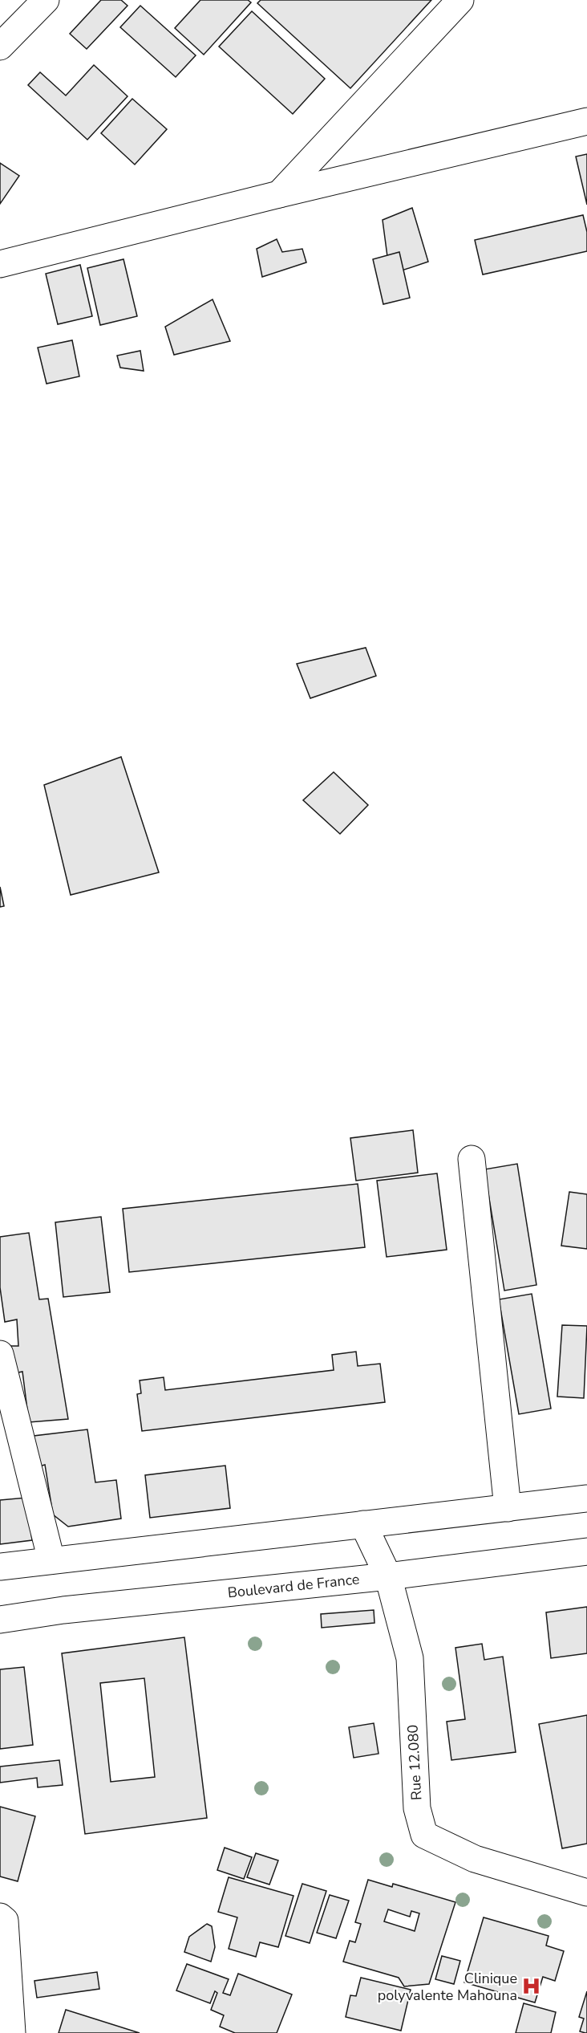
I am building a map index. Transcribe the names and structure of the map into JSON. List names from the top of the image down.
{
  "streets": {
    "street": ["Boulevard de France", "Rue 12.080"]
  },
  "crossings": [
    ["Boulevard de France", "Rue 12.080"]
  ],
  "places": {
    "hospital": ["Clinique polyvalente Mahouna"]
  }
}
